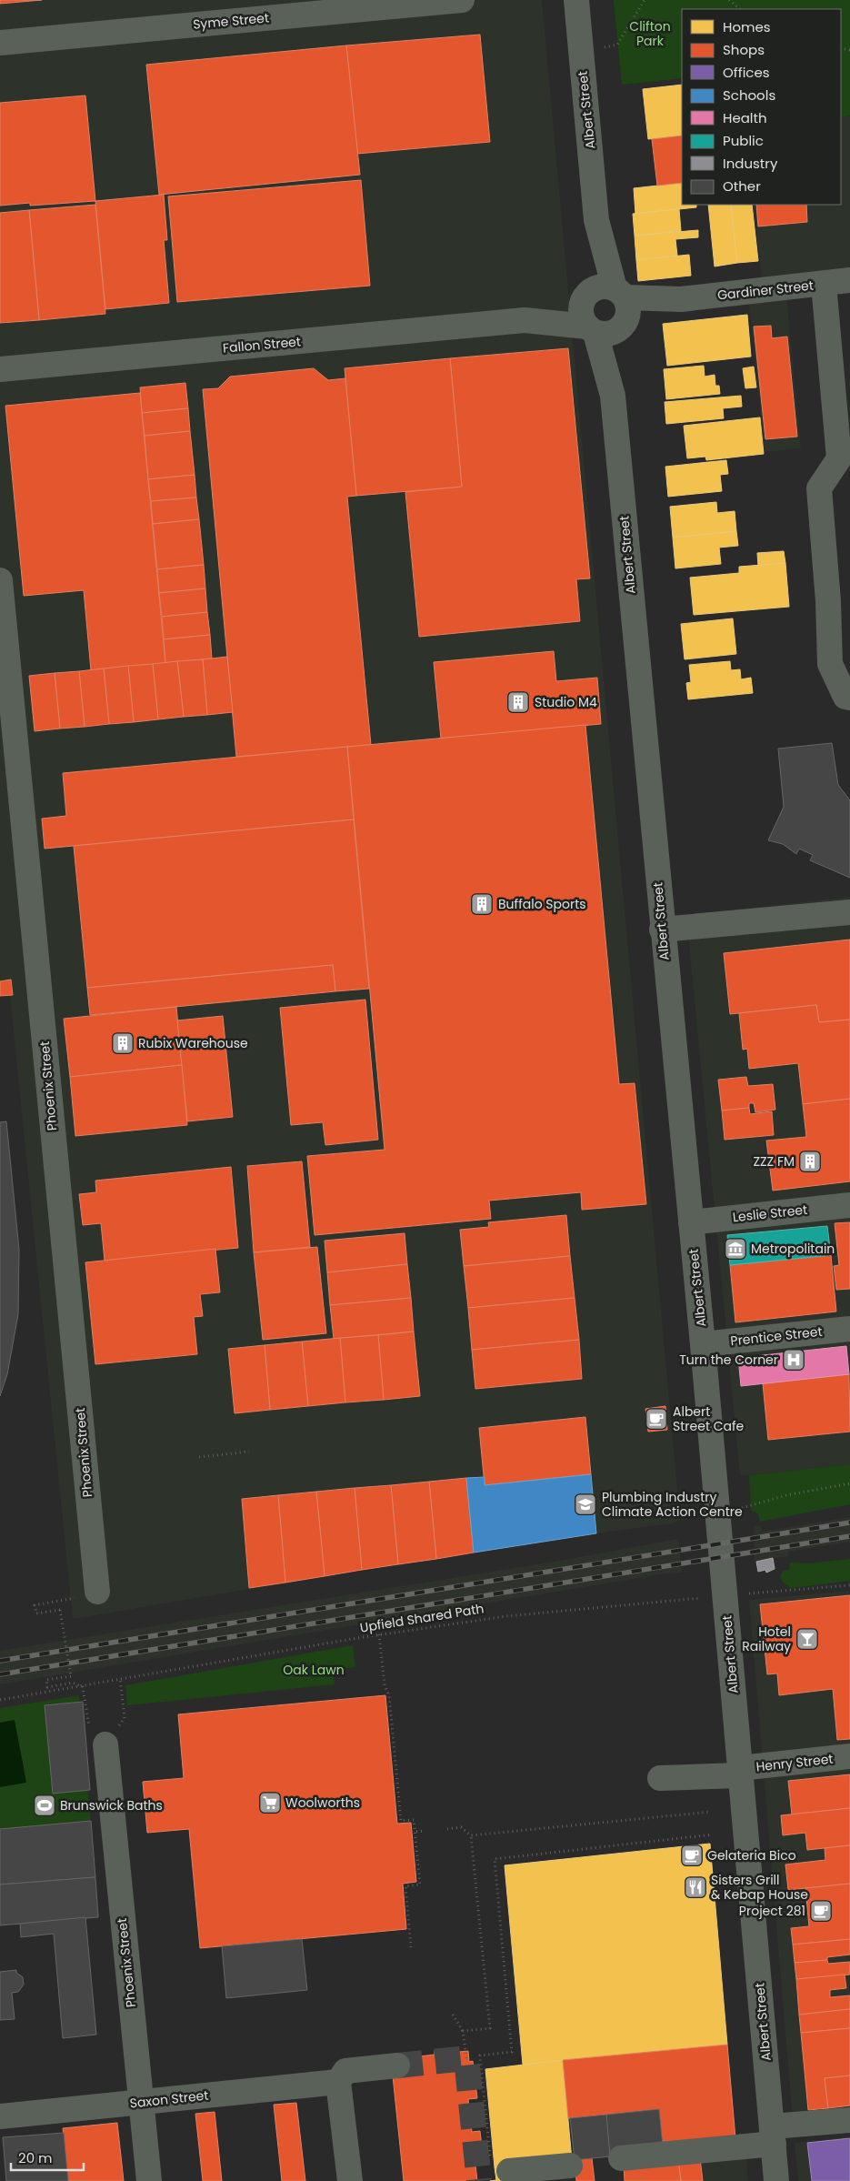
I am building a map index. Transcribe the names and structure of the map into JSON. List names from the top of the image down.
{
  "streets": {
    "street": [
      "Syme Street",
      "Albert Street",
      "Gardiner Street",
      "Fallon Street",
      "Phoenix Street",
      "Leslie Street",
      "Prentice Street",
      "Henry Street",
      "Saxon Street"
    ],
    "path": ["Upfield Shared Path"]
  },
  "crossings": [
    ["Albert Street", "Gardiner Street"],
    ["Albert Street", "Fallon Street"],
    ["Albert Street", "Leslie Street"],
    ["Albert Street", "Prentice Street"],
    ["Albert Street", "Upfield Shared Path"],
    ["Albert Street", "Henry Street"],
    ["Gardiner Street", "Fallon Street"],
    ["Phoenix Street", "Saxon Street"]
  ],
  "parks": ["Clifton Park", "Oak Lawn"],
  "places": {
    "building": [
      "Studio M4",
      "Buffalo Sports",
      "Rubix Warehouse",
      "ZZZ FM"
    ],
    "museum": ["Metropolitain"],
    "hospital": ["Turn the Corner"],
    "cafe": ["Albert Street Cafe", "Gelateria Bico", "Project 281"],
    "school or university": ["Plumbing Industry Climate Action Centre"],
    "bar": ["Hotel Railway"],
    "supermarket": ["Woolworths"],
    "sports": ["Brunswick Baths"],
    "restaurant": ["Sisters Grill & Kebap House"]
  },
  "legend": [
    "Homes",
    "Shops",
    "Offices",
    "Schools",
    "Health",
    "Public",
    "Industry",
    "Other"
  ],
  "scale_bar": "20 m"
}
